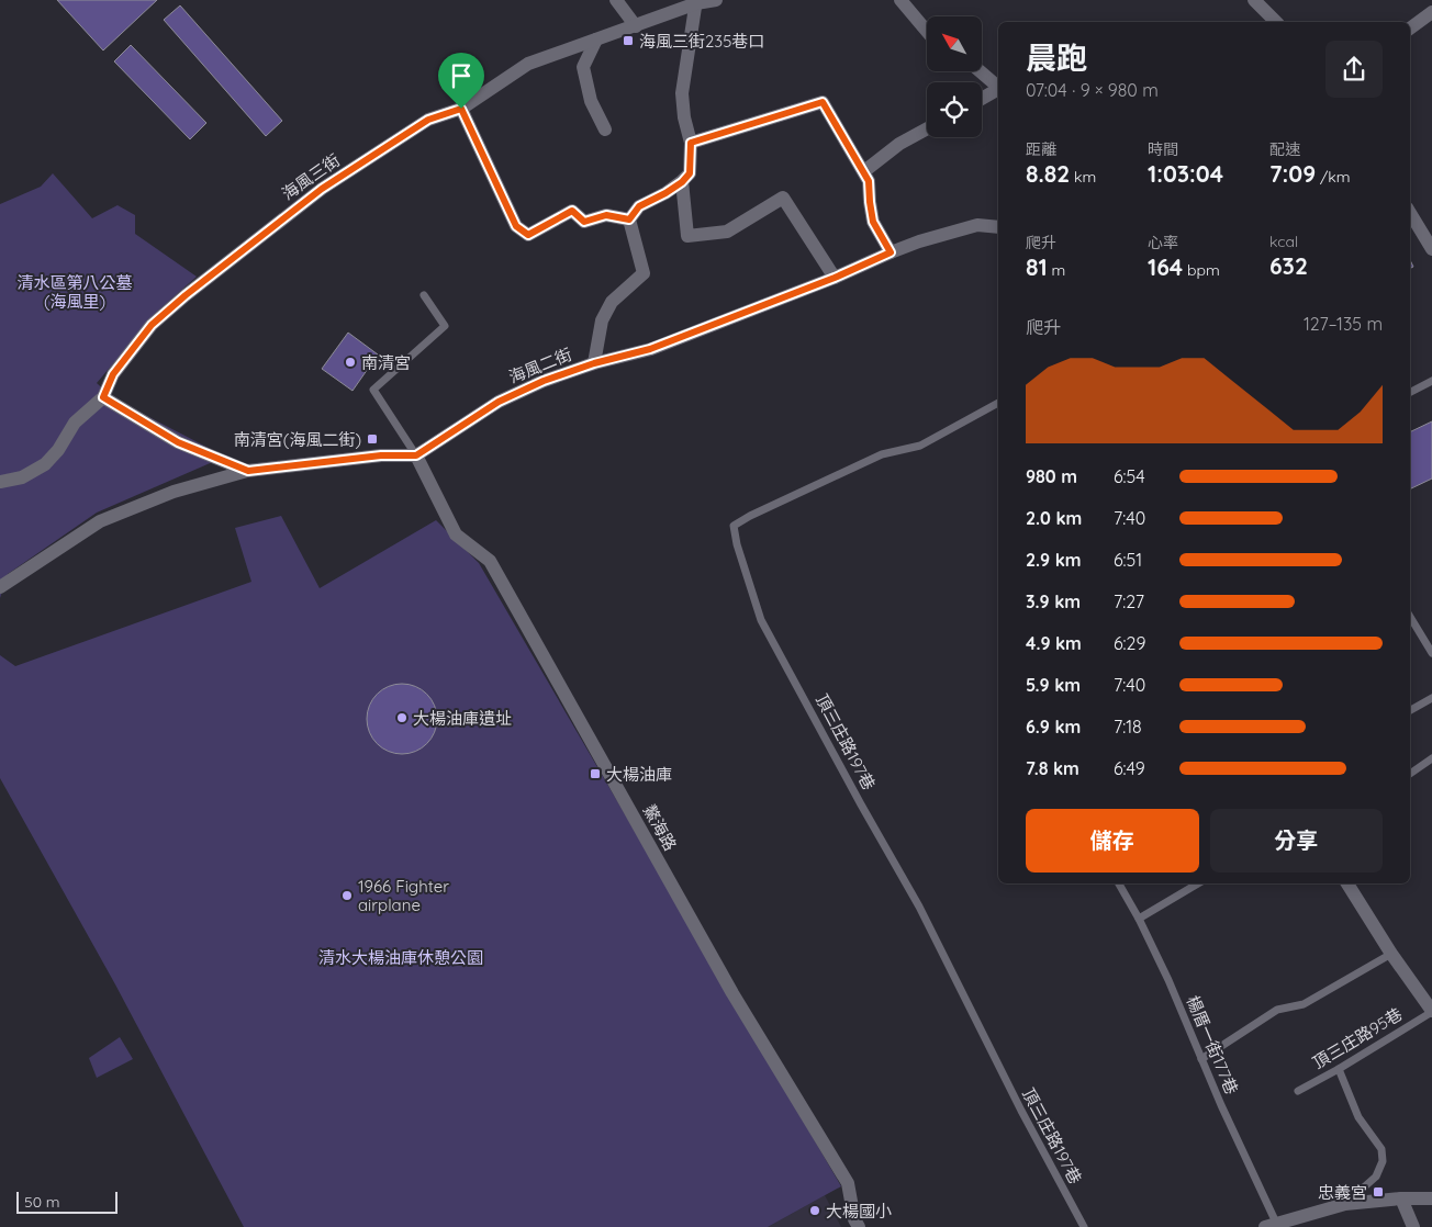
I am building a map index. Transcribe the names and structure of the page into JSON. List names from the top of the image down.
{
  "streets": {
    "street": ["海風三街", "海風二街", "鰲海路"],
    "lane": ["頂三庄路197巷", "頂三庄路95巷", "楊厝一街177巷"]
  },
  "crossings": [
    ["海風二街", "鰲海路"]
  ],
  "parks": ["清水區第八公墓 (海風里)", "清水大楊油庫休憩公園"],
  "places": {
    "transit": [
      "海風三街235巷口",
      "南清宮(海風二街)",
      "大楊油庫",
      "忠義宮"
    ],
    "other": [
      "南清宮",
      "大楊油庫遺址",
      "1966 Fighter airplane",
      "大楊國小"
    ]
  },
  "scale_bar": "50 m",
  "north": "top left",
  "page": {
    "heading": ["晨跑", "07:04 · 9 × 980 m"],
    "stats": [
      ["距離", "8.82 km"],
      ["時間", "1:03:04"],
      ["配速", "7:09 /km"],
      ["爬升", "81 m"],
      ["心率", "164 bpm"],
      ["kcal", "632"]
    ],
    "chart": ["爬升", "127–135 m"],
    "list": [
      {
        "name": "980 m",
        "note": "6:54"
      },
      {
        "name": "2.0 km",
        "note": "7:40"
      },
      {
        "name": "2.9 km",
        "note": "6:51"
      },
      {
        "name": "3.9 km",
        "note": "7:27"
      },
      {
        "name": "4.9 km",
        "note": "6:29"
      },
      {
        "name": "5.9 km",
        "note": "7:40"
      },
      {
        "name": "6.9 km",
        "note": "7:18"
      },
      {
        "name": "7.8 km",
        "note": "6:49"
      }
    ],
    "buttons": ["儲存", "分享"],
    "scale": "50 m"
  }
}
